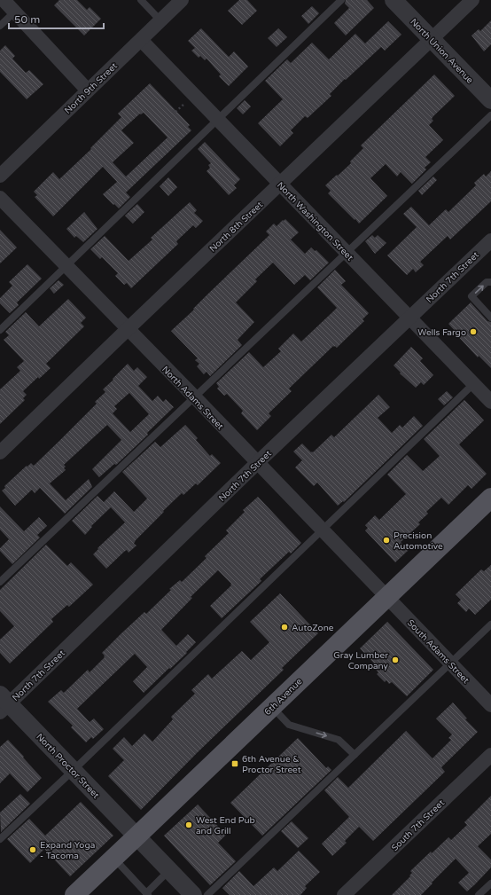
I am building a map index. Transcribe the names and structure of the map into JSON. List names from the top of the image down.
{
  "streets": {
    "main road": ["6th Avenue"],
    "street": [
      "North Union Avenue",
      "North 9th Street",
      "North Washington Street",
      "North 8th Street",
      "North 7th Street",
      "North Adams Street",
      "South Adams Street",
      "North Proctor Street",
      "South 7th Street"
    ]
  },
  "crossings": [
    ["North Union Avenue", "North 8th Street"],
    ["North 9th Street", "North Washington Street"],
    ["North Washington Street", "North 8th Street"],
    ["North Washington Street", "North 7th Street"],
    ["North 8th Street", "North Adams Street"],
    ["North 7th Street", "North Adams Street"],
    ["North 7th Street", "North Proctor Street"],
    ["North Adams Street", "South Adams Street"],
    ["North Adams Street", "6th Avenue"],
    ["South Adams Street", "6th Avenue"],
    ["6th Avenue", "North Proctor Street"]
  ],
  "places": {
    "other": [
      "Wells Fargo",
      "Precision Automotive",
      "AutoZone",
      "Gray Lumber Company",
      "West End Pub and Grill",
      "Expand Yoga - Tacoma"
    ],
    "transit": ["6th Avenue & Proctor Street"]
  },
  "scale_bar": "50 m"
}
